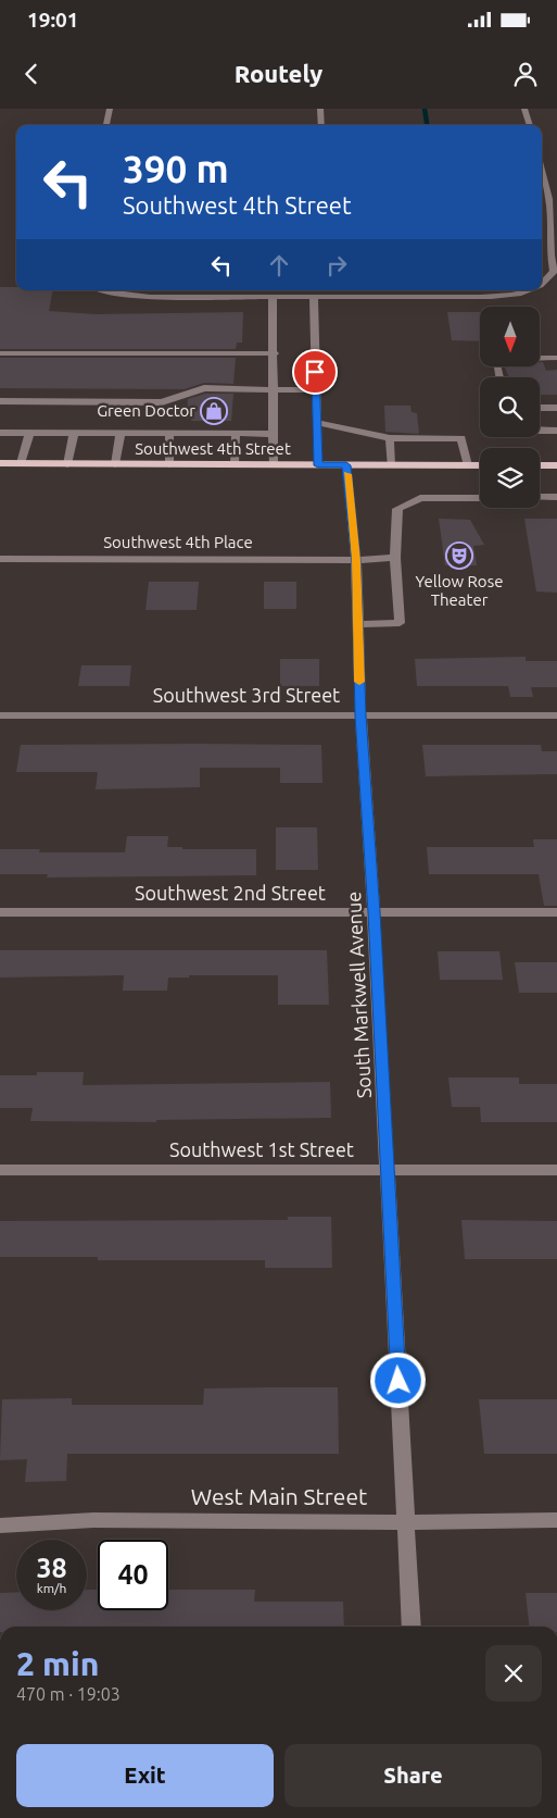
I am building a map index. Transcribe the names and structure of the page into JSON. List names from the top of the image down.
{
  "streets": {
    "main road": ["Southwest 4th Street"],
    "street": [
      "Southwest 4th Place",
      "Southwest 3rd Street",
      "Southwest 2nd Street",
      "South Markwell Avenue",
      "Southwest 1st Street",
      "West Main Street"
    ]
  },
  "crossings": [
    ["Southwest 4th Street", "South Markwell Avenue"],
    ["Southwest 4th Place", "South Markwell Avenue"],
    ["Southwest 3rd Street", "South Markwell Avenue"],
    ["Southwest 2nd Street", "South Markwell Avenue"],
    ["South Markwell Avenue", "Southwest 1st Street"],
    ["South Markwell Avenue", "West Main Street"]
  ],
  "places": {
    "shop": ["Green Doctor"],
    "theatre": ["Yellow Rose Theater"]
  },
  "north": "bottom",
  "page": {
    "status": "19:01",
    "header": "Routely",
    "turn": ["390 m", "Southwest 4th Street"],
    "speed": "38 km/h",
    "limit": "40",
    "heading": ["2 min", "470 m · 19:03"],
    "buttons": ["Exit", "Share"]
  }
}
